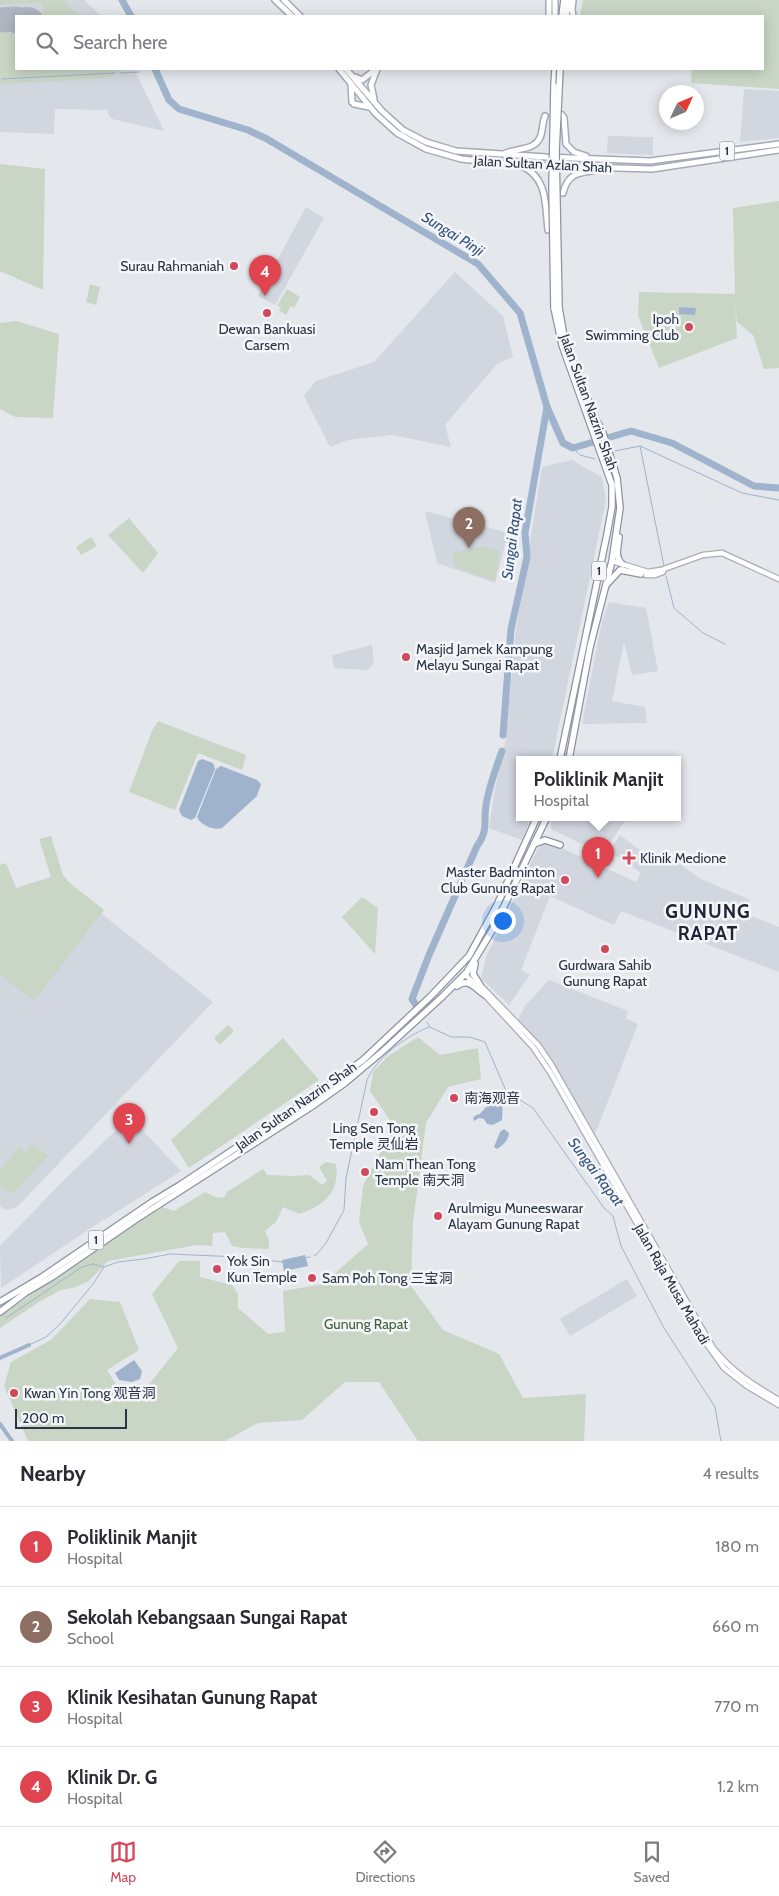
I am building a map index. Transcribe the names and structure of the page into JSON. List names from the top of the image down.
{
  "streets": {
    "highway": ["1", "Jalan Sultan Nazrin Shah"],
    "main road": ["Jalan Sultan Azlan Shah", "Jalan Raja Musa Mahadi"]
  },
  "crossings": [
    ["Jalan Sultan Nazrin Shah", "Jalan Raja Musa Mahadi"]
  ],
  "districts": ["GUNUNG RAPAT"],
  "water": ["Sungai Pinji", "Sungai Rapat"],
  "parks": ["Gunung Rapat"],
  "places": {
    "other": [
      "Surau Rahmaniah",
      "Dewan Bankuasi Carsem",
      "Ipoh Swimming Club",
      "Masjid Jamek Kampung Melayu Sungai Rapat",
      "Master Badminton Club Gunung Rapat",
      "Gurdwara Sahib Gunung Rapat",
      "南海观音",
      "Ling Sen Tong Temple 灵仙岩",
      "Nam Thean Tong Temple 南天洞",
      "Arulmigu Muneeswarar Alayam Gunung Rapat",
      "Yok Sin Kun Temple",
      "Sam Poh Tong 三宝洞",
      "Kwan Yin Tong 观音洞"
    ],
    "health": ["Klinik Medione"]
  },
  "scale_bar": "200 m",
  "north": "top right",
  "page": {
    "search": "Search here",
    "pins": [
      "4",
      "2",
      "1",
      "3"
    ],
    "popup": ["Poliklinik Manjit", "Hospital"],
    "scale": "200 m",
    "heading": ["Nearby", "4 results"],
    "list": [
      {
        "mark": "1",
        "name": "Poliklinik Manjit",
        "note": "Hospital",
        "value": "180 m"
      },
      {
        "mark": "2",
        "name": "Sekolah Kebangsaan Sungai Rapat",
        "note": "School",
        "value": "660 m"
      },
      {
        "mark": "3",
        "name": "Klinik Kesihatan Gunung Rapat",
        "note": "Hospital",
        "value": "770 m"
      },
      {
        "mark": "4",
        "name": "Klinik Dr. G",
        "note": "Hospital",
        "value": "1.2 km"
      }
    ],
    "nav": ["Map", "Directions", "Saved"]
  }
}
